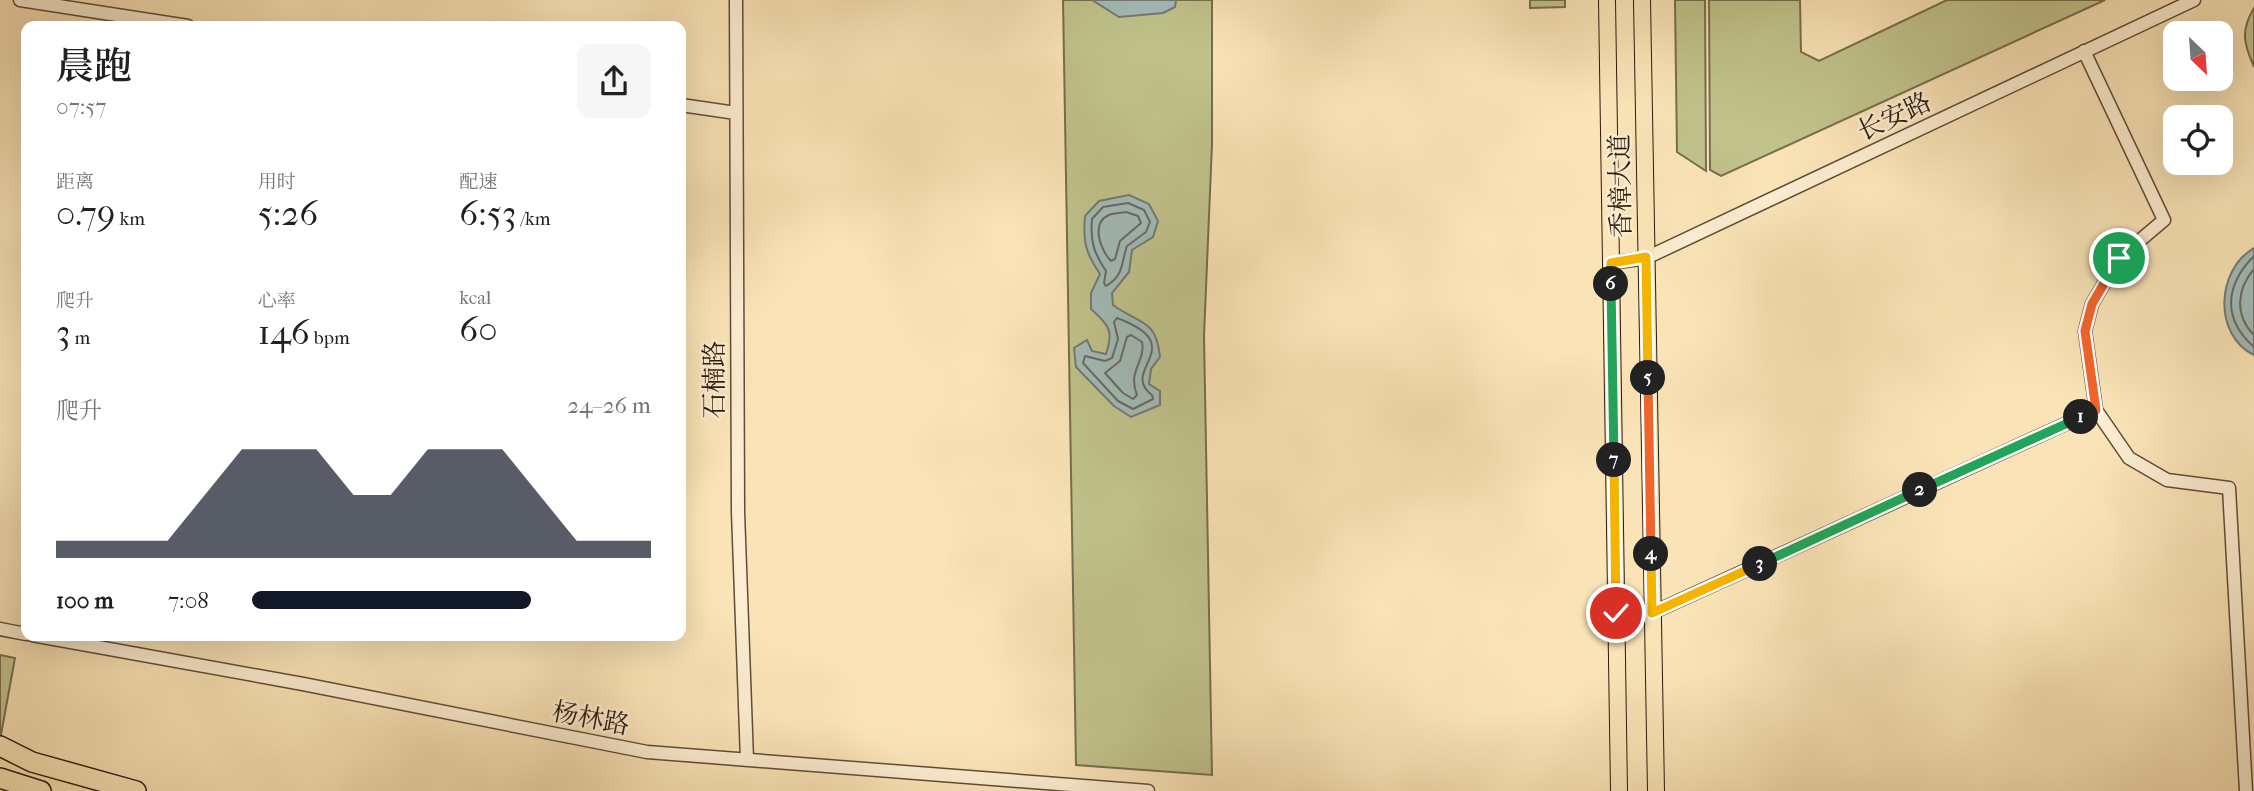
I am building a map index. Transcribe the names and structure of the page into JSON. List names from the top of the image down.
{
  "streets": {
    "main road": ["香樟大道"],
    "street": ["长安路", "石楠路", "杨林路"]
  },
  "crossings": [
    ["长安路", "香樟大道"],
    ["石楠路", "杨林路"]
  ],
  "north": "bottom right",
  "page": {
    "heading": ["晨跑", "07:57"],
    "stats": [
      ["距离", "0.79 km"],
      ["用时", "5:26"],
      ["配速", "6:53 /km"],
      ["爬升", "3 m"],
      ["心率", "146 bpm"],
      ["kcal", "60"]
    ],
    "pins": [
      "6",
      "5",
      "1",
      "7",
      "2",
      "4",
      "3"
    ],
    "chart": ["爬升", "24–26 m"],
    "list": [
      {
        "name": "100 m",
        "note": "7:08"
      }
    ]
  }
}
